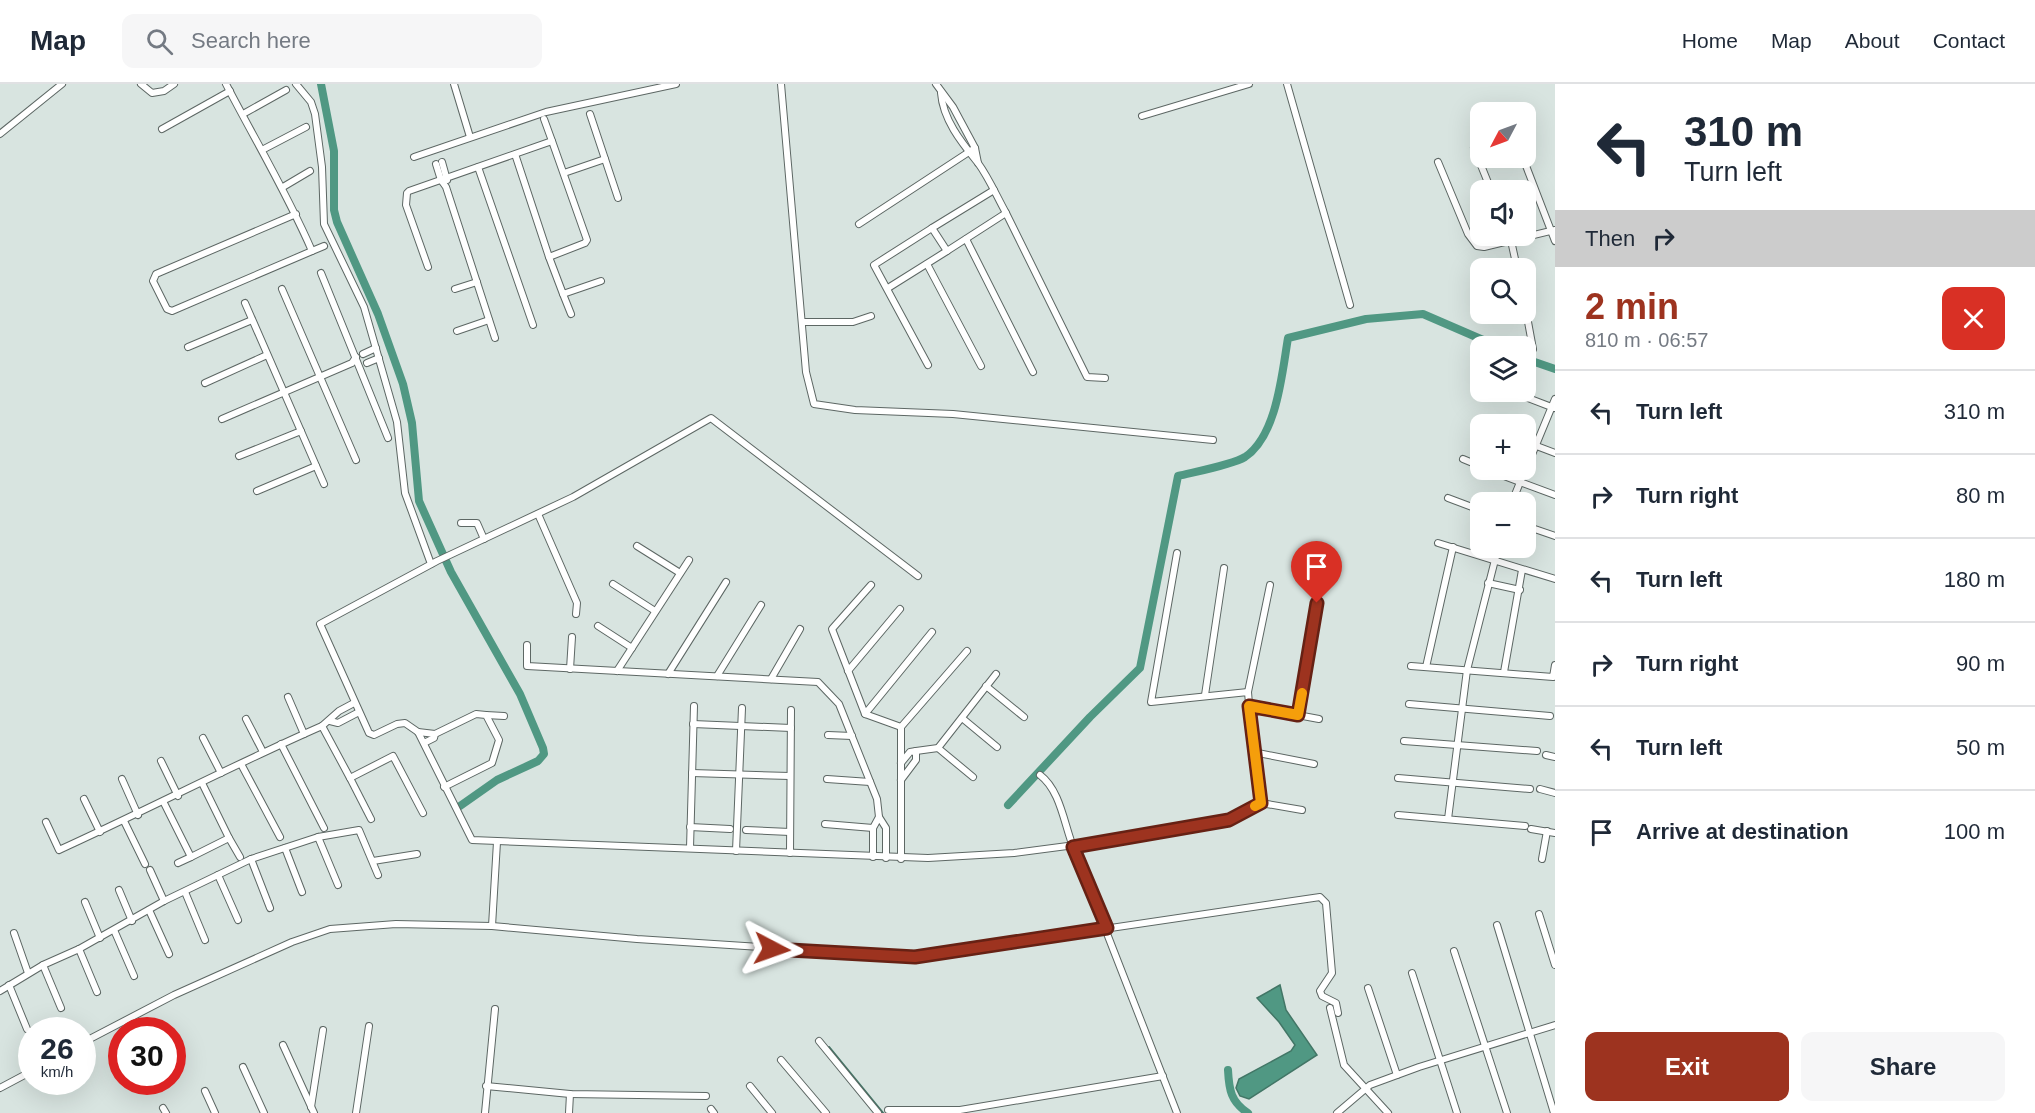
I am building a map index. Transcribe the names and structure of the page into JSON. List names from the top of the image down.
{
  "north": "bottom left",
  "page": {
    "header": "Map",
    "search": "Search here",
    "nav": [
      "Home",
      "Map",
      "About",
      "Contact"
    ],
    "turn": ["310 m", "Turn left"],
    "map_buttons": ["+", "−"],
    "then": "Then",
    "heading": ["2 min", "810 m · 06:57"],
    "list": [
      {
        "name": "Turn left",
        "value": "310 m"
      },
      {
        "name": "Turn right",
        "value": "80 m"
      },
      {
        "name": "Turn left",
        "value": "180 m"
      },
      {
        "name": "Turn right",
        "value": "90 m"
      },
      {
        "name": "Turn left",
        "value": "50 m"
      },
      {
        "name": "Arrive at destination",
        "value": "100 m"
      }
    ],
    "speed": "26 km/h",
    "limit": "30",
    "buttons": ["Exit", "Share"]
  }
}
